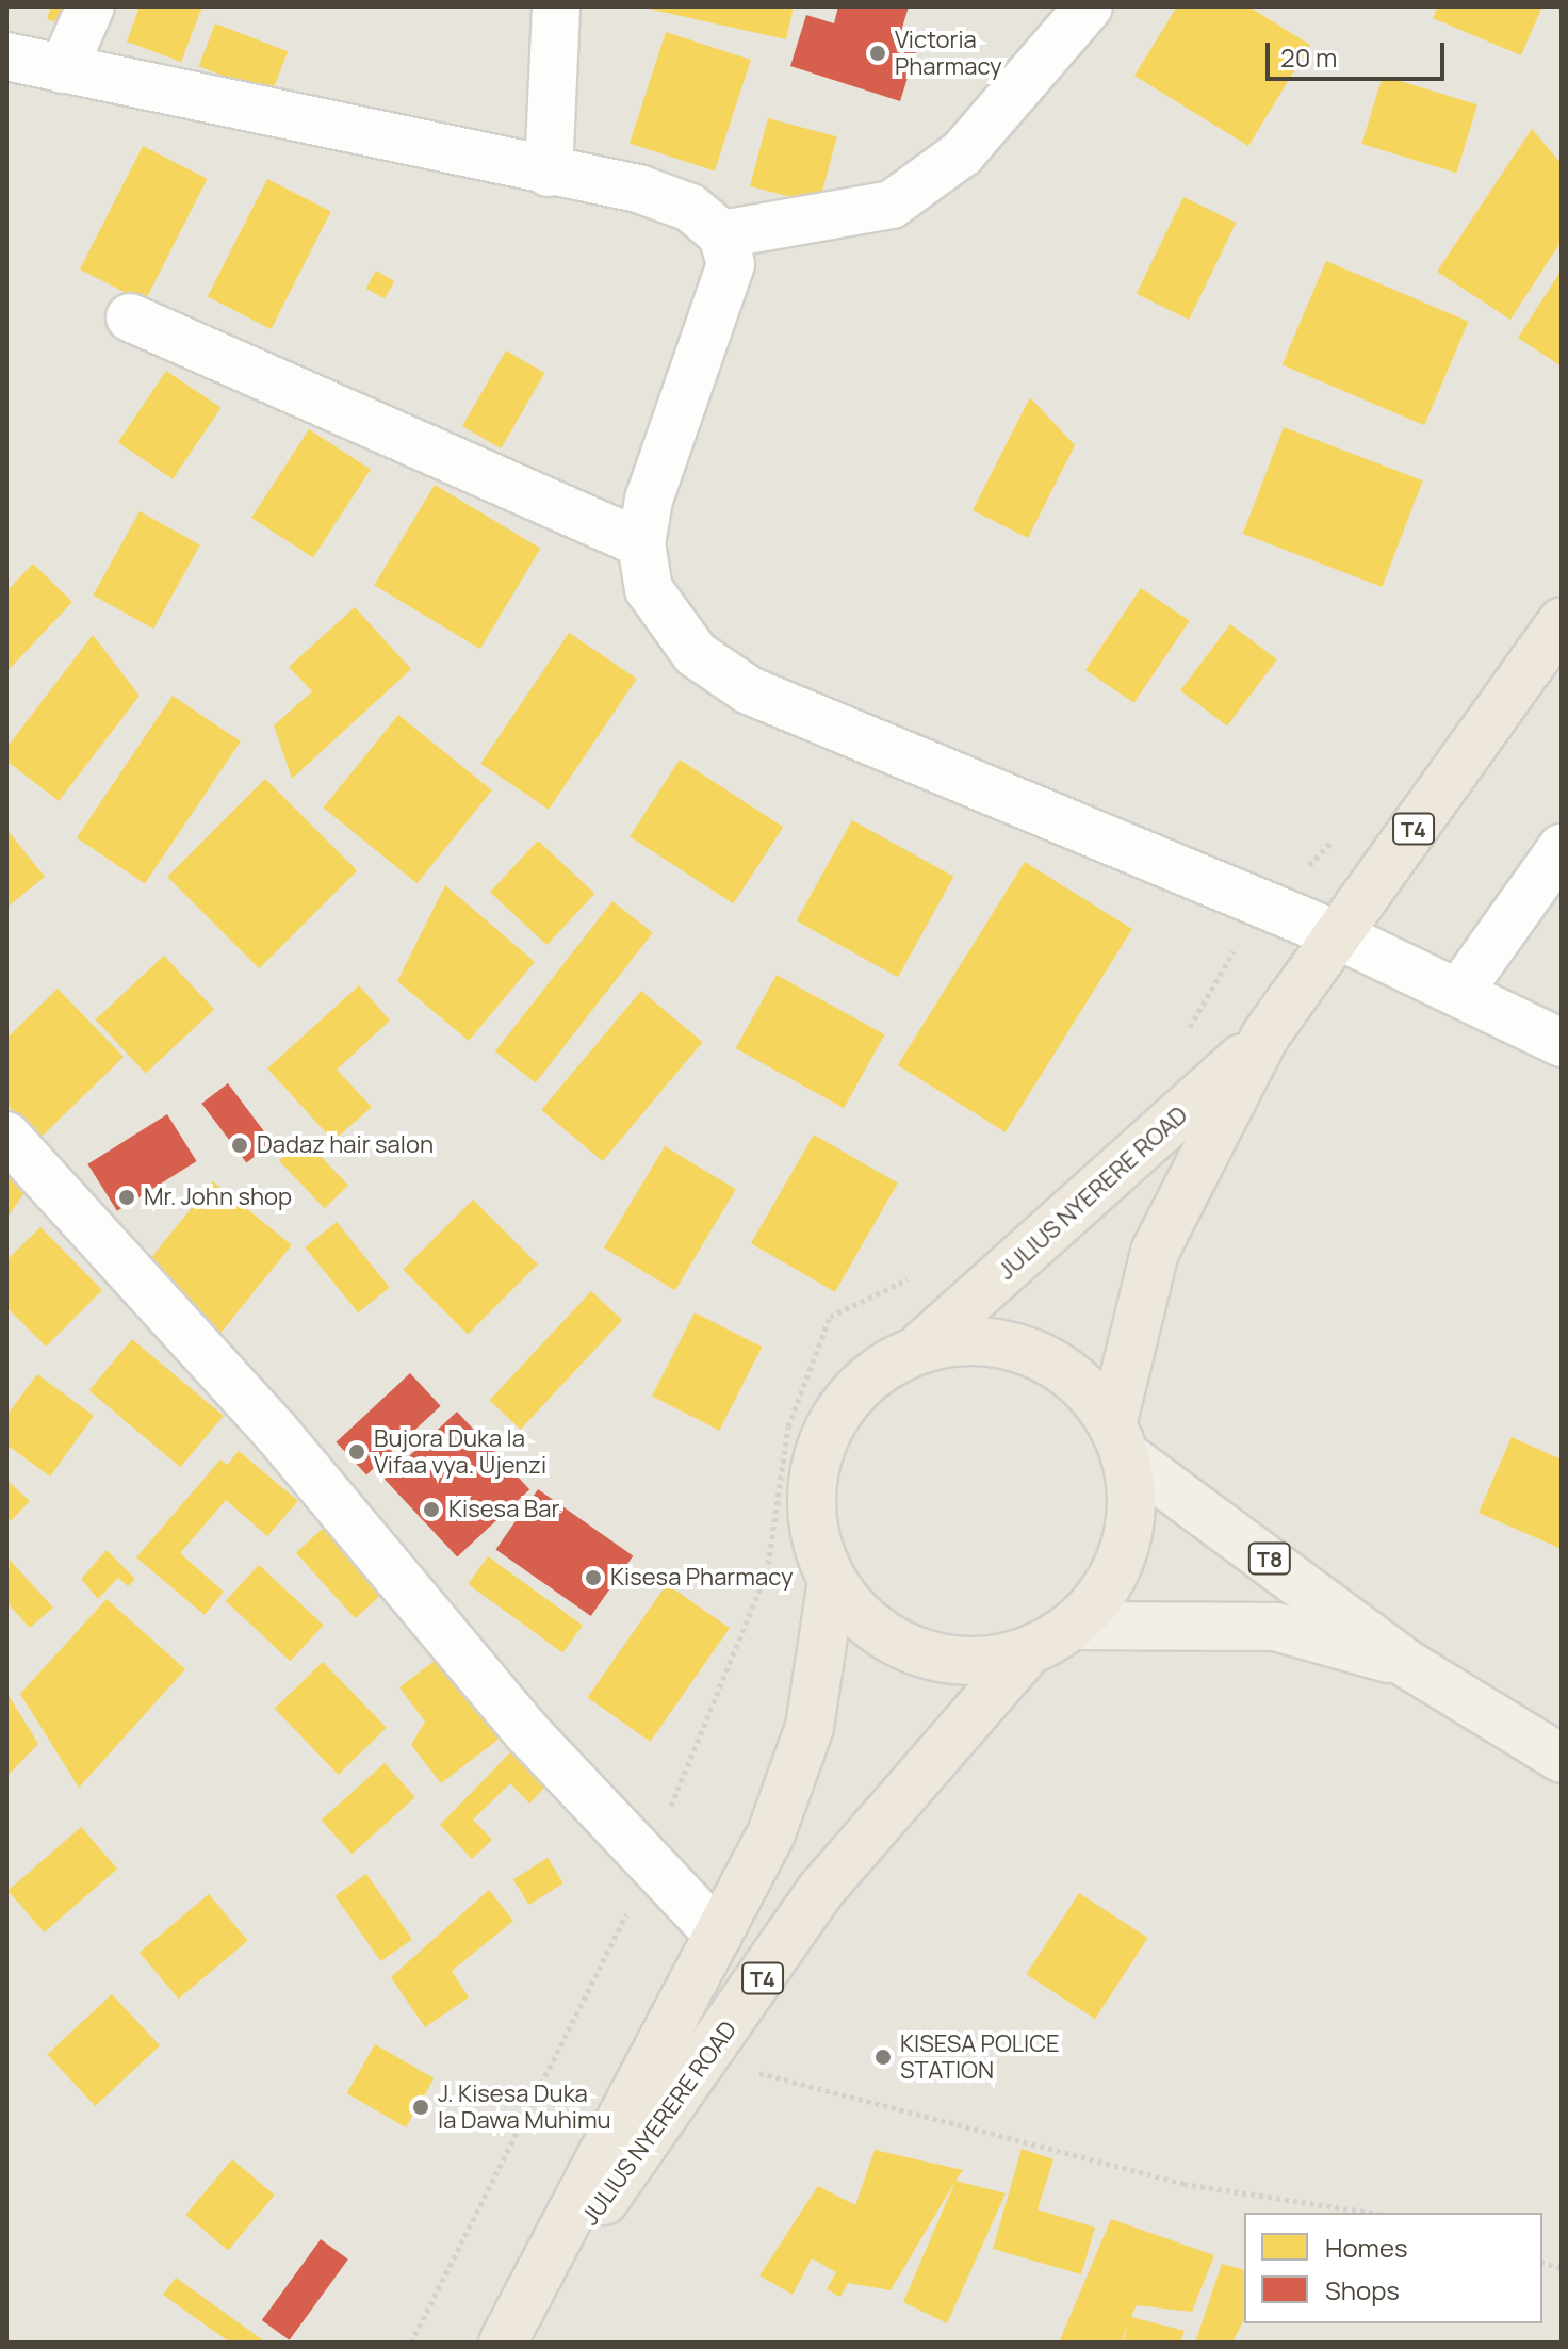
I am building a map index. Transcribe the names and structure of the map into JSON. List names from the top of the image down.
{
  "streets": {
    "highway": ["T4", "JULIUS NYERERE ROAD"],
    "main road": ["T8"]
  },
  "crossings": [
    ["JULIUS NYERERE ROAD", "T8"]
  ],
  "places": [
    "Victoria Pharmacy",
    "Dadaz hair salon",
    "Mr. John shop",
    "Bujora Duka la Vifaa vya. Ujenzi",
    "Kisesa Bar",
    "Kisesa Pharmacy",
    "KISESA POLICE STATION",
    "J. Kisesa Duka la Dawa Muhimu"
  ],
  "legend": ["Homes", "Shops"],
  "scale_bar": "20 m"
}
